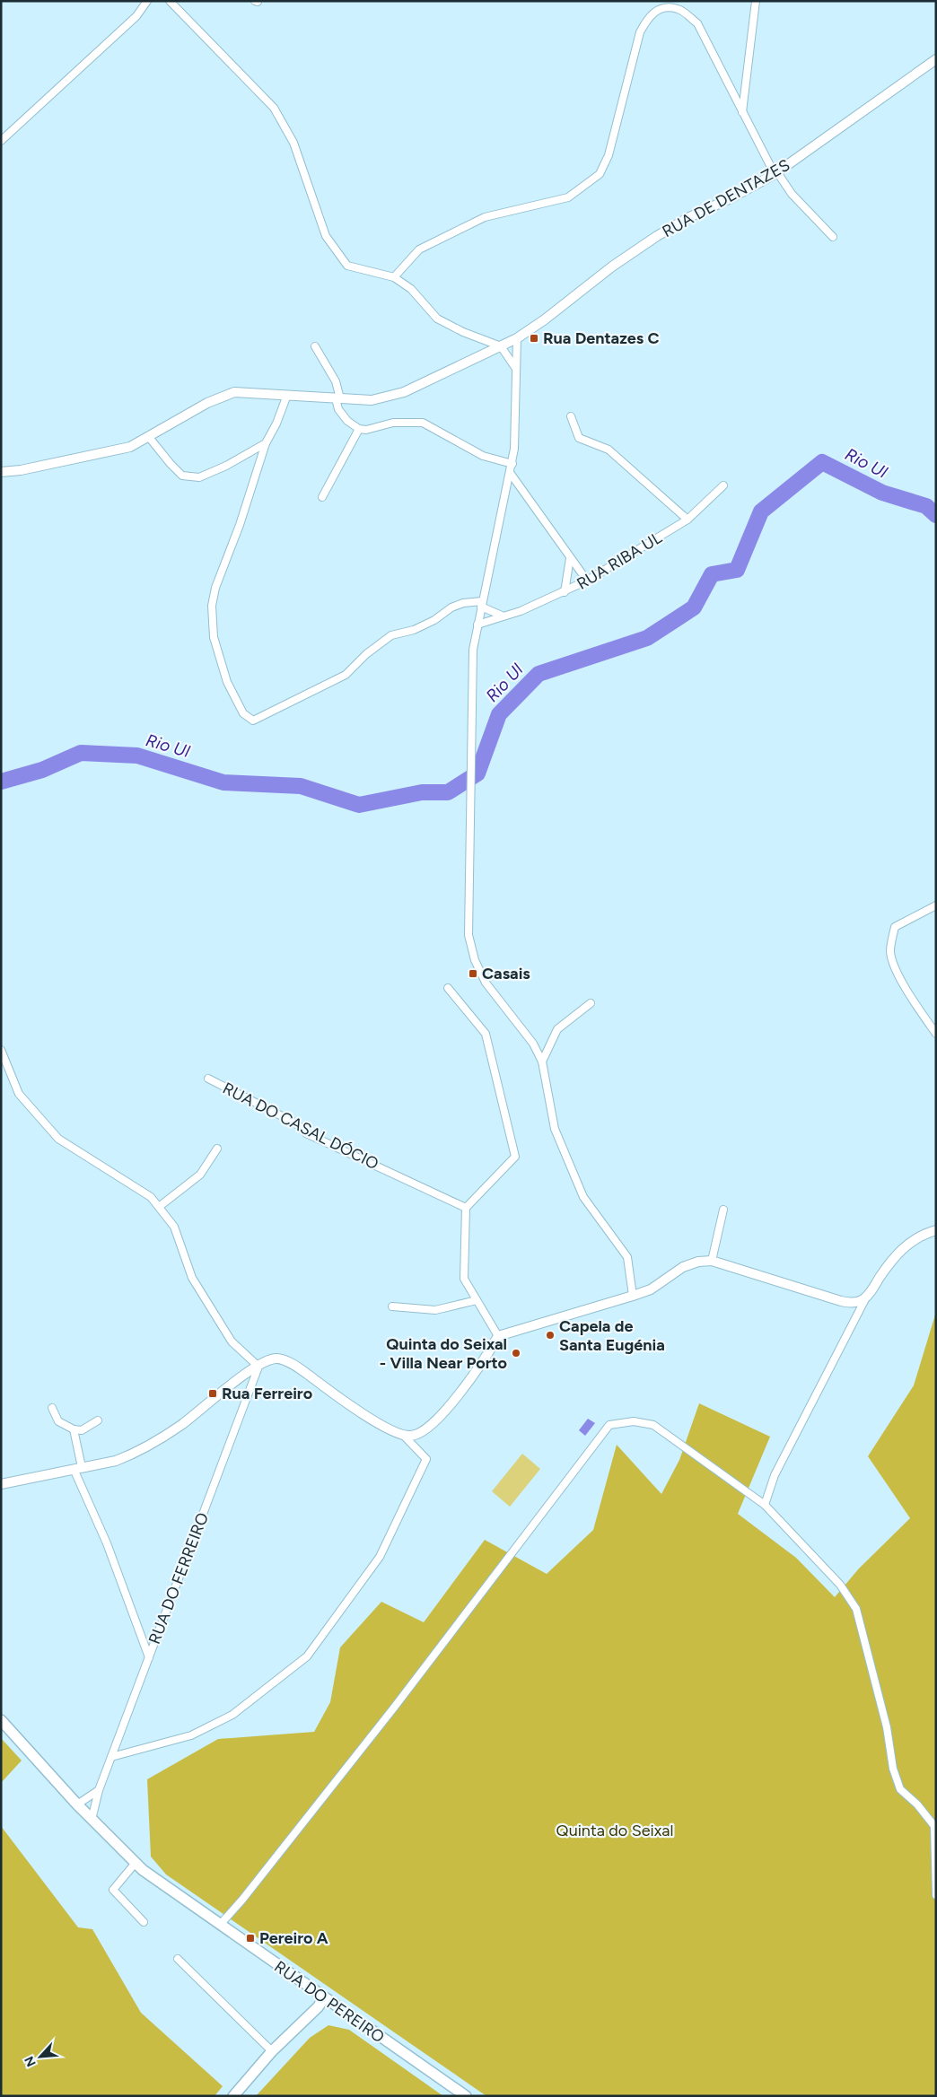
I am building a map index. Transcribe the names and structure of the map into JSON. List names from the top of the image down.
{
  "streets": {
    "main road": ["RUA DO PEREIRO"],
    "street": [
      "RUA DE DENTAZES",
      "RUA RIBA UL",
      "RUA DO CASAL DÓCIO",
      "RUA DO FERREIRO"
    ]
  },
  "crossings": [
    ["RUA DO FERREIRO", "RUA DO PEREIRO"]
  ],
  "water": ["Rio Ul"],
  "parks": ["Quinta do Seixal"],
  "places": {
    "transit": [
      "Rua Dentazes C",
      "Casais",
      "Rua Ferreiro",
      "Pereiro A"
    ],
    "other": ["Capela de Santa Eugénia", "Quinta do Seixal - Villa Near Porto"]
  },
  "north": "bottom left"
}
